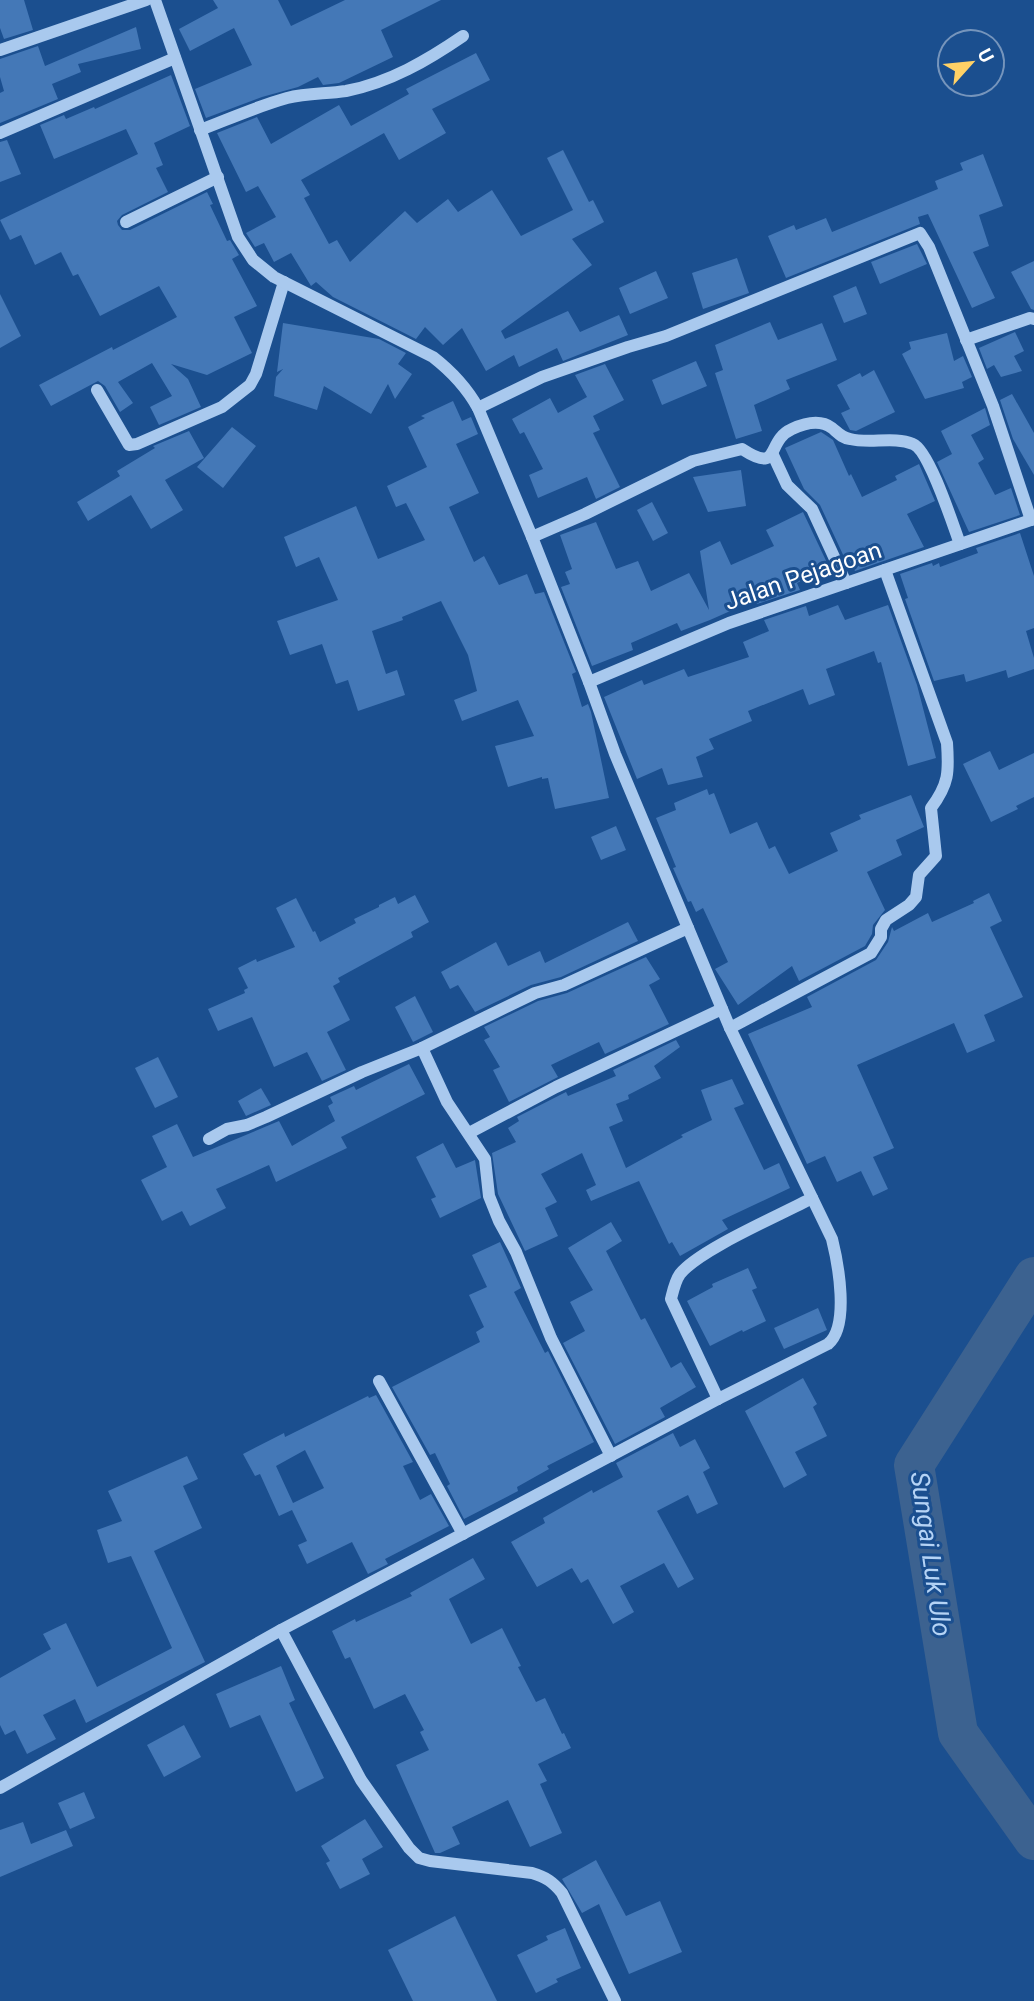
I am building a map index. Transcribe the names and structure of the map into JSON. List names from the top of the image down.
{
  "streets": {
    "street": ["Jalan Pejagoan"]
  },
  "water": ["Sungai Luk Ulo"],
  "north": "top right"
}
